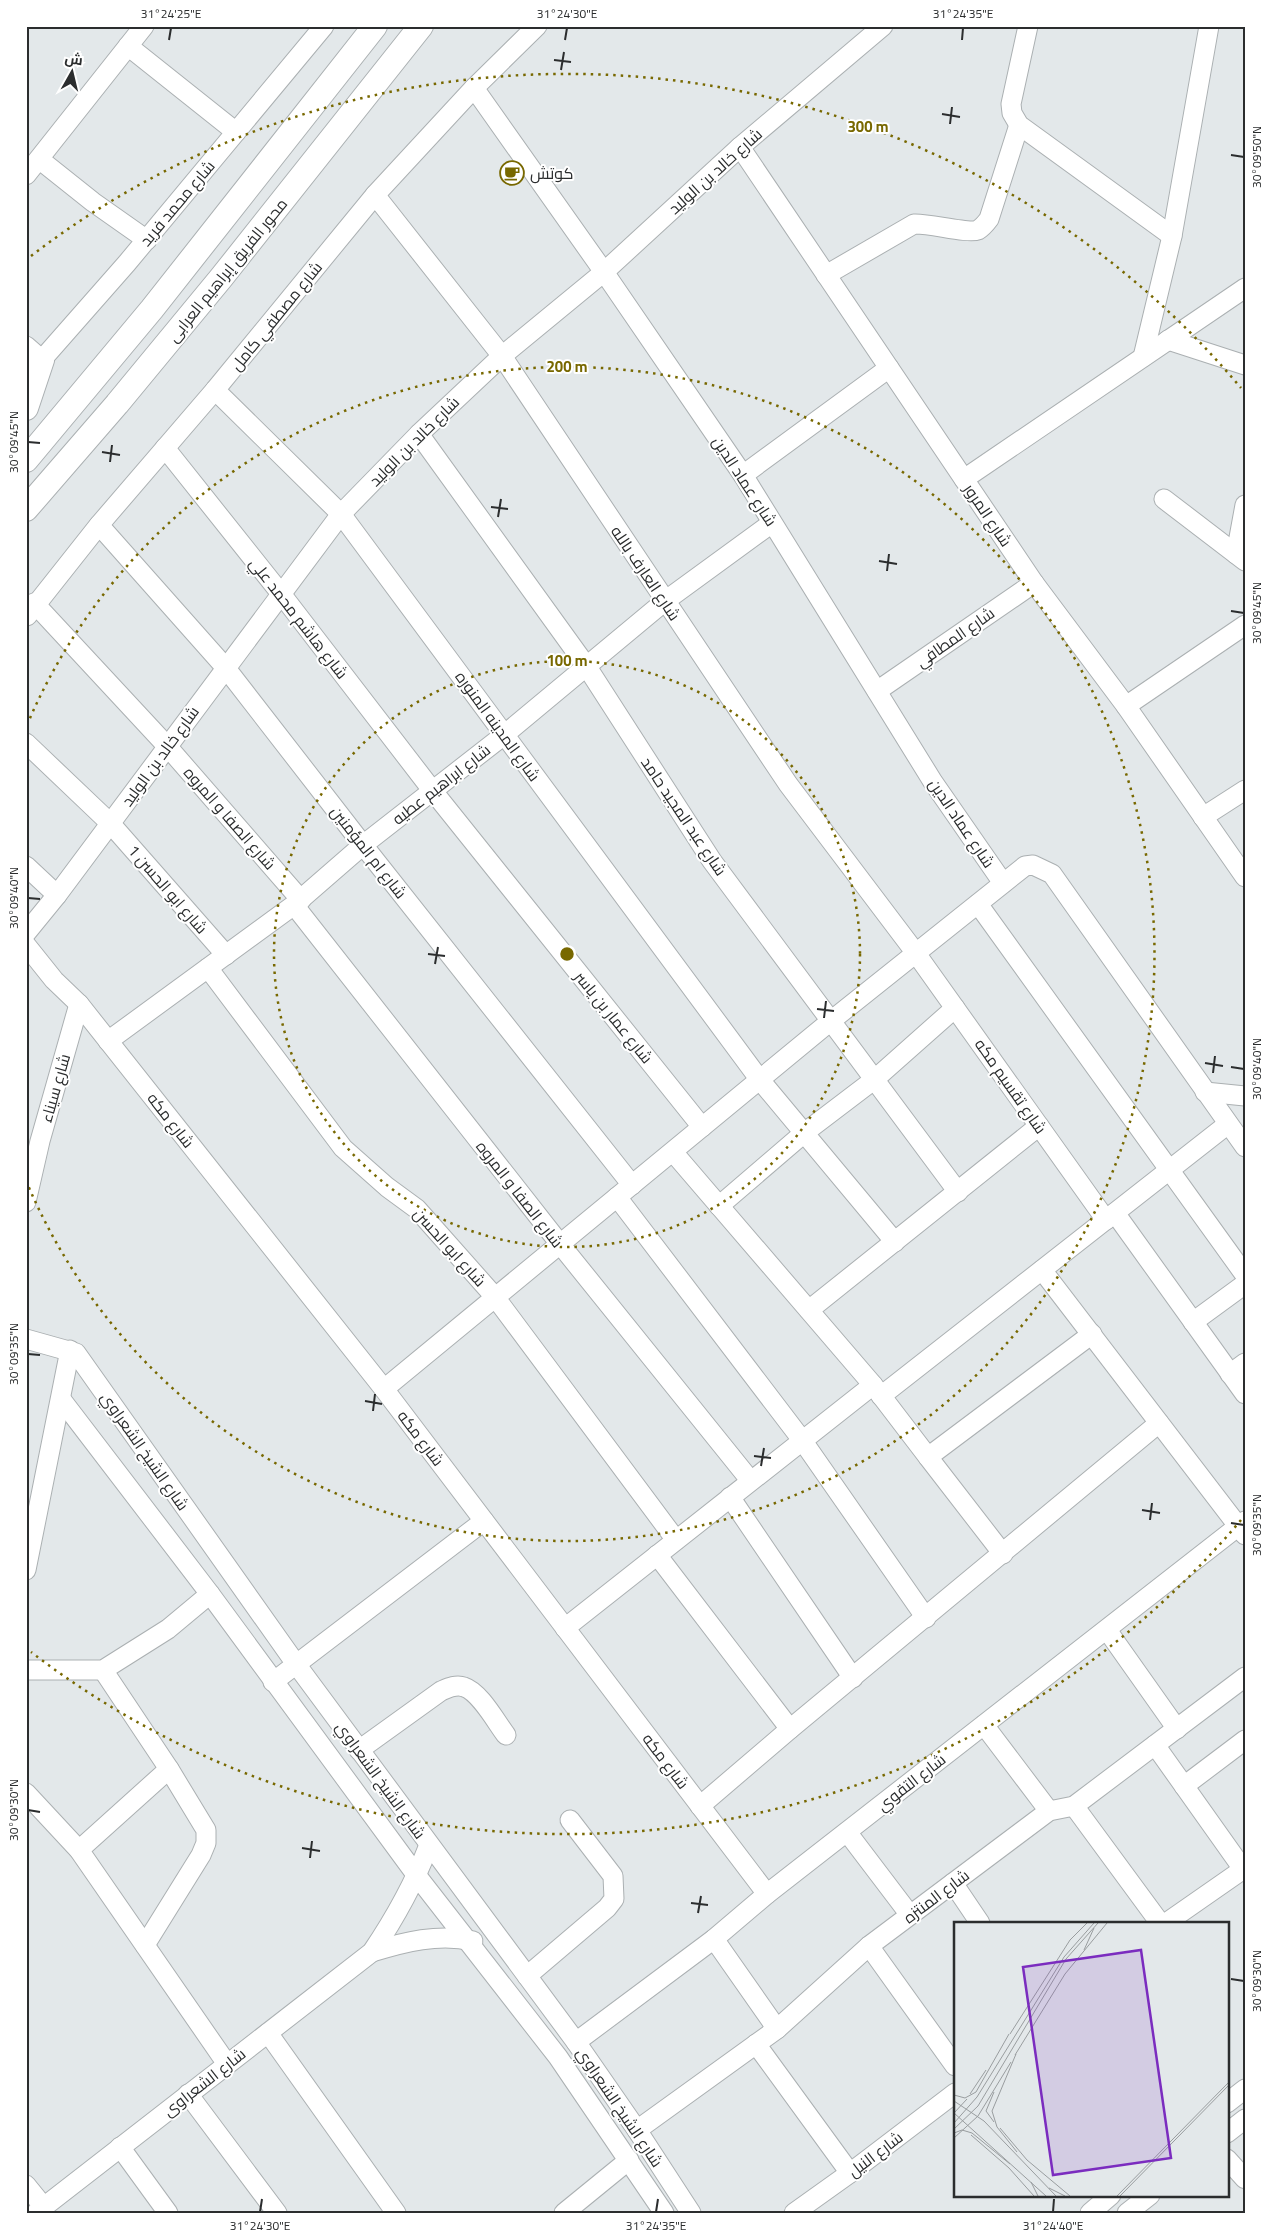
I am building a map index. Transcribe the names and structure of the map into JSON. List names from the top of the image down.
{
  "streets": {
    "main road": ["محور الفريق إبراهيم العرابى"],
    "street": [
      "شارع خالد بن الوليد",
      "شارع محمد فريد",
      "شارع مصطفي كامل",
      "شارع عماد الدين",
      "شارع المرور",
      "شارع العارف بالله",
      "شارع هاشم محمد علي",
      "شارع المطافي",
      "شارع المدينه المنوره",
      "شارع ابراهيم عطيه",
      "شارع عبد المجيد حامد",
      "شارع الصفا و المروه",
      "شارع ام المؤمنين",
      "شارع ابو الحسن 1",
      "شارع عمار بن ياسر",
      "شارع تقسيم مكه",
      "شارع سيناء",
      "شارع مكه",
      "شارع ابو الحسن",
      "شارع الشيخ الشعراوي",
      "شارع التقوي",
      "شارع المنتزه",
      "شارع الشعراوى",
      "شارع النيل"
    ]
  },
  "crossings": [
    ["شارع خالد بن الوليد", "شارع عماد الدين"],
    ["شارع خالد بن الوليد", "شارع المرور"],
    ["شارع خالد بن الوليد", "شارع العارف بالله"],
    ["شارع خالد بن الوليد", "شارع هاشم محمد علي"],
    ["شارع خالد بن الوليد", "شارع المدينه المنوره"],
    ["شارع خالد بن الوليد", "شارع عبد المجيد حامد"],
    ["شارع خالد بن الوليد", "شارع الصفا و المروه"],
    ["شارع خالد بن الوليد", "شارع ام المؤمنين"],
    ["شارع خالد بن الوليد", "شارع ابو الحسن 1"],
    ["شارع مصطفي كامل", "شارع عماد الدين"],
    ["شارع مصطفي كامل", "شارع العارف بالله"],
    ["شارع مصطفي كامل", "شارع هاشم محمد علي"],
    ["شارع مصطفي كامل", "شارع المدينه المنوره"],
    ["شارع مصطفي كامل", "شارع الصفا و المروه"],
    ["شارع مصطفي كامل", "شارع ام المؤمنين"],
    ["شارع عماد الدين", "شارع المطافي"],
    ["شارع عماد الدين", "شارع ابراهيم عطيه"],
    ["شارع المرور", "شارع المطافي"],
    ["شارع العارف بالله", "شارع ابراهيم عطيه"],
    ["شارع العارف بالله", "شارع تقسيم مكه"],
    ["شارع هاشم محمد علي", "شارع ابراهيم عطيه"],
    ["شارع هاشم محمد علي", "شارع عمار بن ياسر"],
    ["شارع المدينه المنوره", "شارع ابراهيم عطيه"],
    ["شارع ابراهيم عطيه", "شارع عبد المجيد حامد"],
    ["شارع ابراهيم عطيه", "شارع الصفا و المروه"],
    ["شارع ابراهيم عطيه", "شارع ام المؤمنين"],
    ["شارع ابراهيم عطيه", "شارع ابو الحسن 1"],
    ["شارع ابراهيم عطيه", "شارع عمار بن ياسر"],
    ["شارع ابراهيم عطيه", "شارع مكه"],
    ["شارع ابراهيم عطيه", "شارع ابو الحسن"],
    ["شارع سيناء", "شارع مكه"],
    ["شارع مكه", "شارع التقوي"],
    ["شارع الشيخ الشعراوي", "شارع التقوي"],
    ["شارع الشيخ الشعراوي", "شارع المنتزه"],
    ["شارع الشيخ الشعراوي", "شارع الشعراوى"]
  ],
  "places": {
    "cafe": ["كوتش"]
  },
  "north": "top",
  "coordinates": [
    "31°24'25\"E",
    "31°24'30\"E",
    "31°24'35\"E",
    "30°09'50\"N",
    "30°09'45\"N",
    "30°09'40\"N",
    "30°09'35\"N",
    "30°09'30\"N",
    "31°24'40\"E"
  ],
  "rings": ["300 m", "200 m", "100 m"]
}
